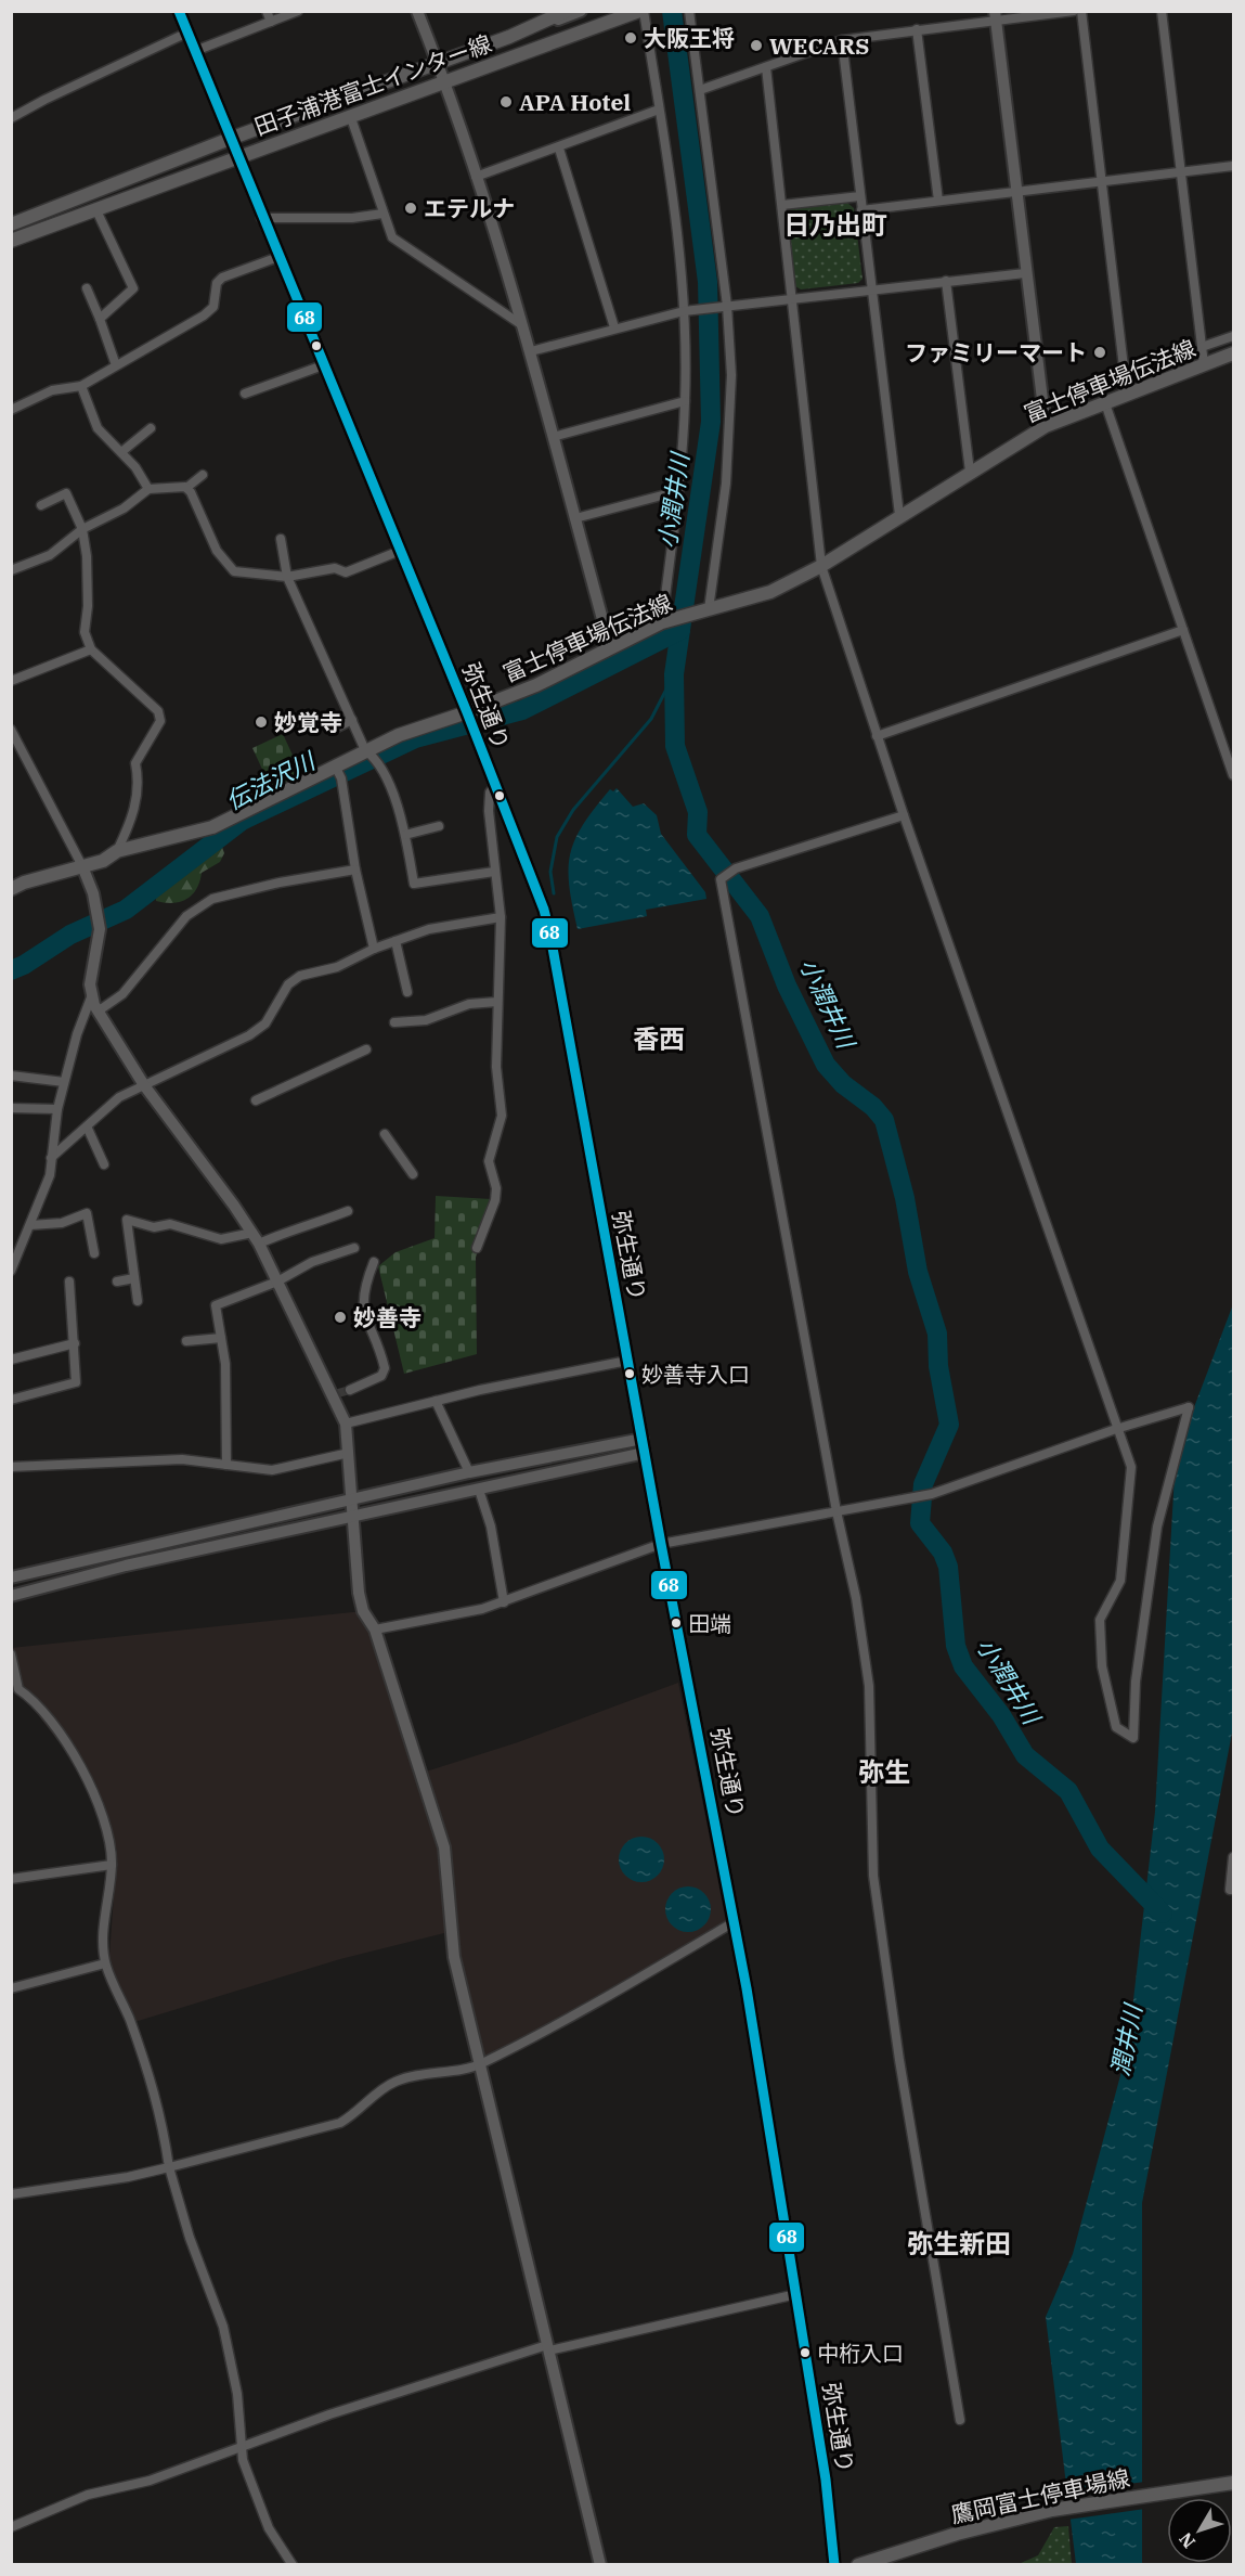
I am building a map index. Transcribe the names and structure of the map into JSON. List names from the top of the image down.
{
  "streets": {
    "main road": ["田子浦港富士インター線", "富士停車場伝法線", "鷹岡富士停車場線"],
    "street": ["弥生通り"]
  },
  "crossings": [
    ["田子浦港富士インター線", "弥生通り"],
    ["富士停車場伝法線", "弥生通り"]
  ],
  "districts": [
    "日乃出町",
    "香西",
    "弥生",
    "弥生新田"
  ],
  "water": ["小潤井川", "伝法沢川", "潤井川"],
  "places": [
    "大阪王将",
    "WECARS",
    "APA Hotel",
    "エテルナ",
    "ファミリーマート",
    "妙覚寺",
    "妙善寺",
    "妙善寺入口",
    "田端",
    "中桁入口"
  ],
  "lines": ["transit line 68"],
  "north": "bottom left"
}
